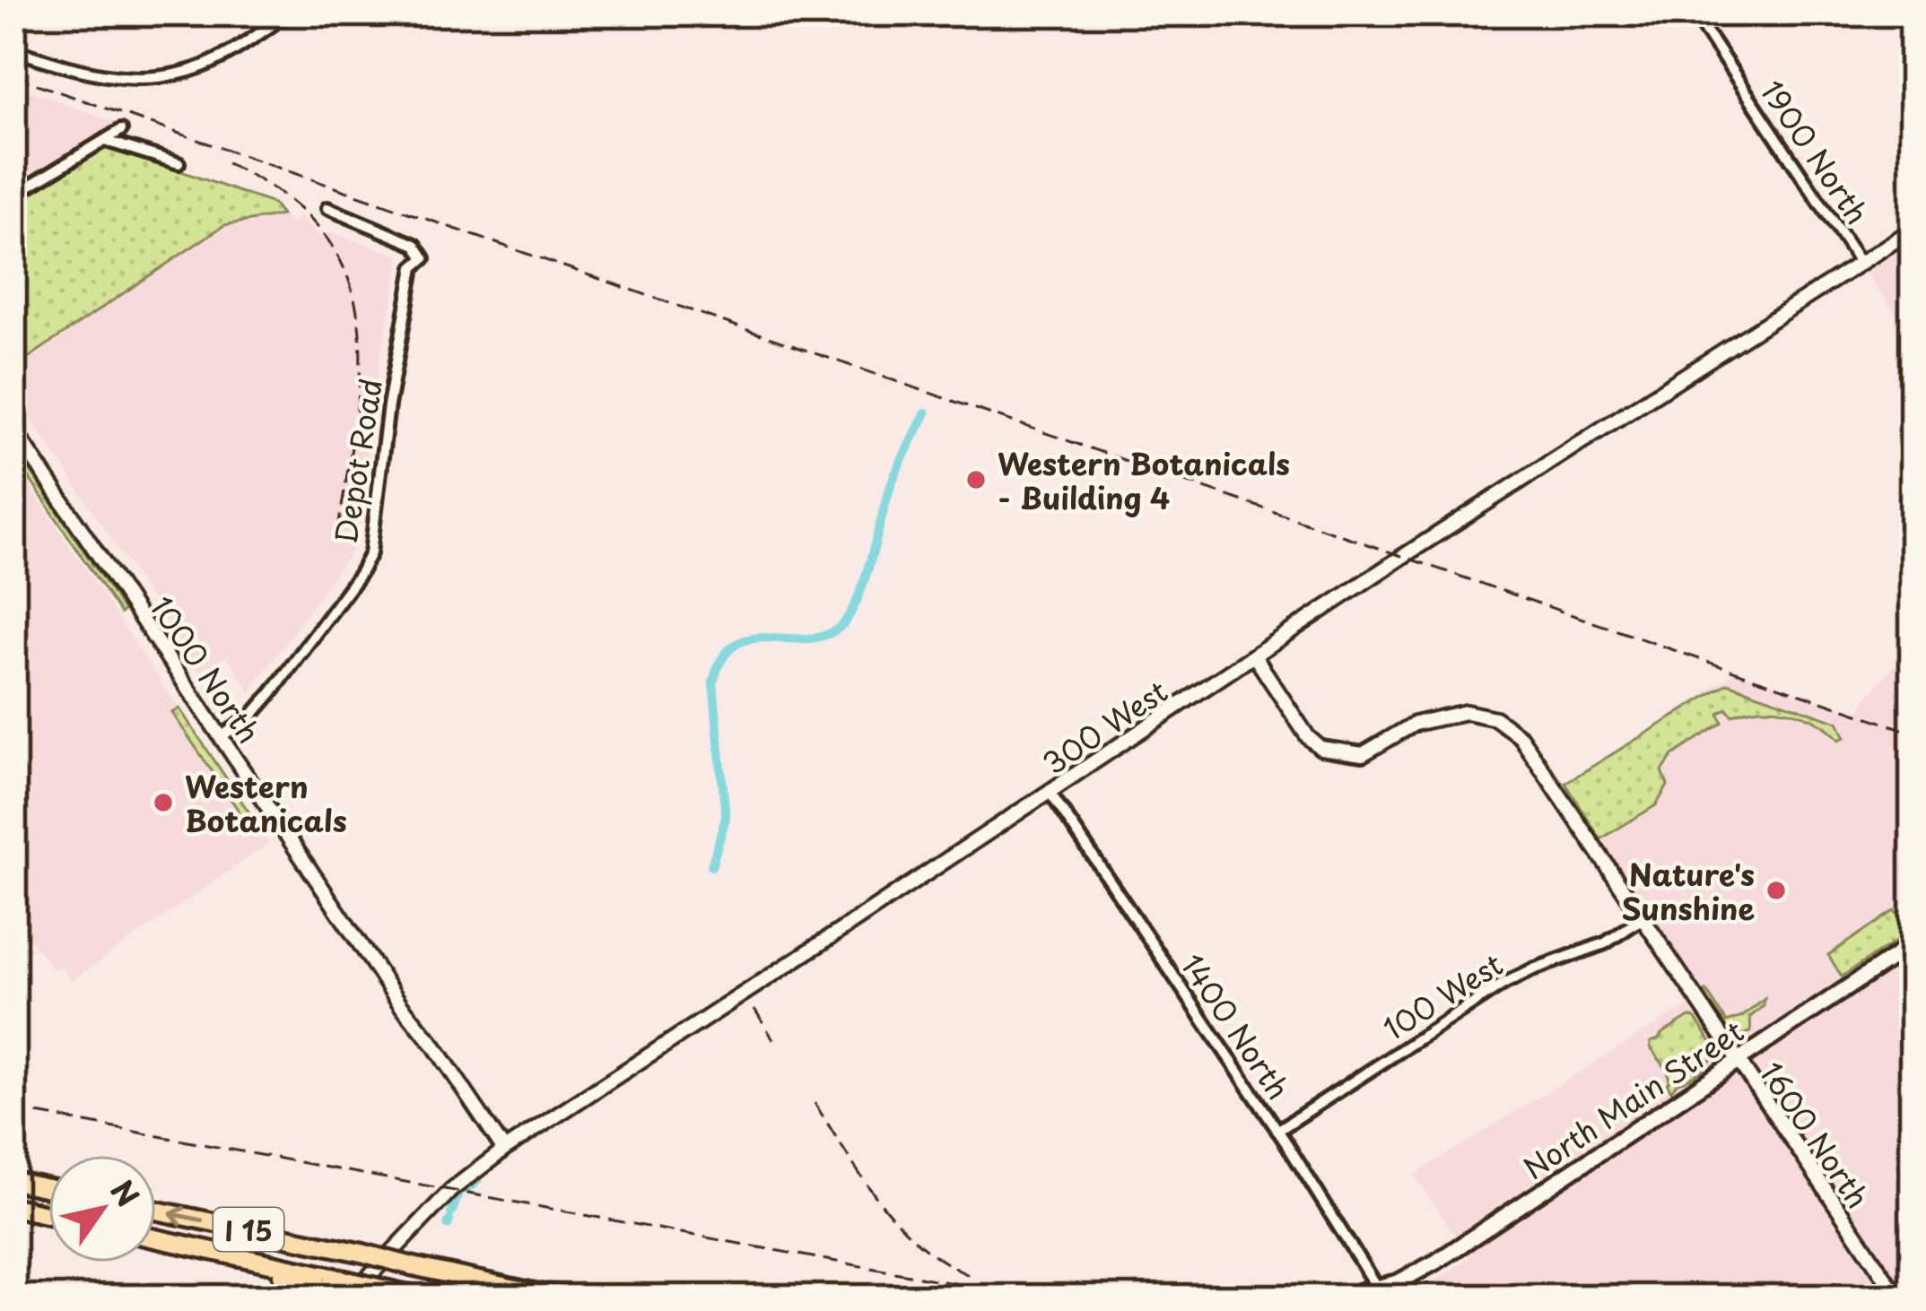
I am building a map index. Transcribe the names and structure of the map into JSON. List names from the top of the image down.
{
  "streets": {
    "highway": ["I 15"],
    "main road": ["North Main Street"],
    "street": [
      "1900 North",
      "Depot Road",
      "1000 North",
      "300 West",
      "100 West",
      "1400 North",
      "1600 North"
    ]
  },
  "crossings": [
    ["1900 North", "300 West"],
    ["Depot Road", "1000 North"],
    ["1000 North", "300 West"],
    ["300 West", "1400 North"],
    ["300 West", "1600 North"],
    ["100 West", "1400 North"],
    ["100 West", "1600 North"],
    ["1400 North", "North Main Street"],
    ["North Main Street", "1600 North"]
  ],
  "places": ["Western Botanicals - Building 4", "Western Botanicals", "Nature's Sunshine"],
  "north": "top right"
}
